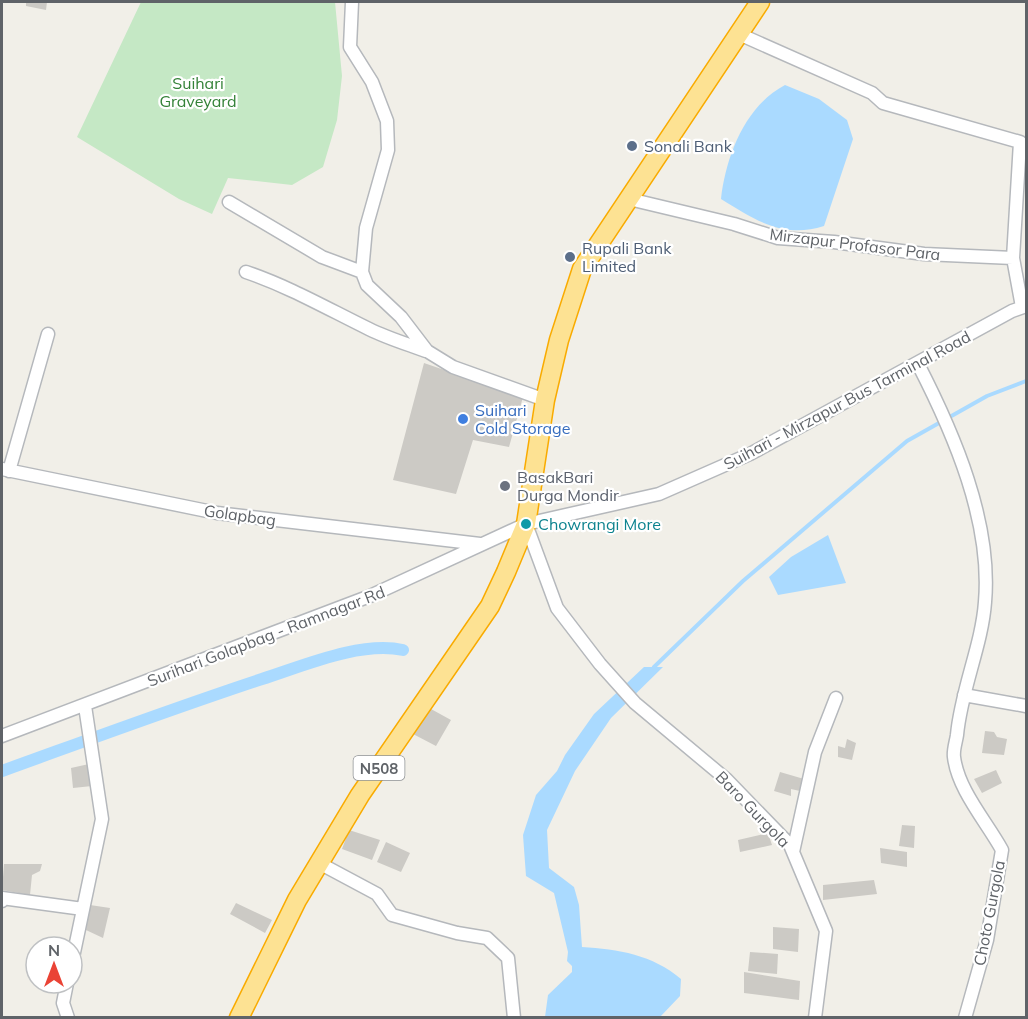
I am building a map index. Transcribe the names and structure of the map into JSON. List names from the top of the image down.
{
  "streets": {
    "highway": ["N508"],
    "street": [
      "Mirzapur Profasor Para",
      "Suihari - Mirzapur Bus Tarminal Road",
      "Golapbag",
      "Surihari Golapbag - Ramnagar Rd",
      "Baro Gurgola",
      "Choto Gurgola"
    ]
  },
  "crossings": [
    ["Mirzapur Profasor Para", "N508"],
    ["Suihari - Mirzapur Bus Tarminal Road", "Surihari Golapbag - Ramnagar Rd"],
    ["Suihari - Mirzapur Bus Tarminal Road", "N508"],
    ["Suihari - Mirzapur Bus Tarminal Road", "Baro Gurgola"],
    ["Suihari - Mirzapur Bus Tarminal Road", "Choto Gurgola"],
    ["Golapbag", "Surihari Golapbag - Ramnagar Rd"],
    ["Surihari Golapbag - Ramnagar Rd", "N508"],
    ["Surihari Golapbag - Ramnagar Rd", "Baro Gurgola"],
    ["N508", "Baro Gurgola"]
  ],
  "parks": ["Suihari Graveyard"],
  "places": [
    "Sonali Bank",
    "Rupali Bank Limited",
    "Suihari Cold Storage",
    "BasakBari Durga Mondir",
    "Chowrangi More"
  ],
  "north": "top"
}
